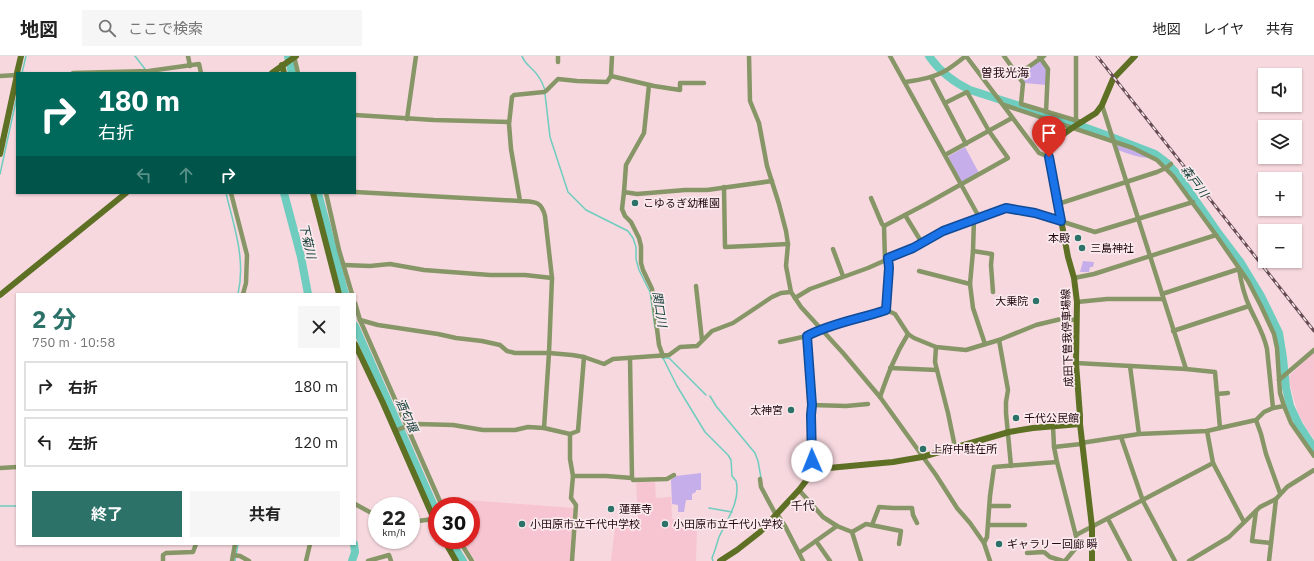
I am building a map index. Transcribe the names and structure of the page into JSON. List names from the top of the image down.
{
  "streets": {
    "main road": ["成田下曽我停車場線"]
  },
  "districts": ["曽我光海", "千代"],
  "water": [
    "森戸川",
    "下菊川",
    "関口川",
    "酒匂堰"
  ],
  "places": [
    "こゆるぎ幼稚園",
    "本殿",
    "三島神社",
    "大乗院",
    "太神宮",
    "千代公民館",
    "上府中駐在所",
    "蓮華寺",
    "小田原市立千代中学校",
    "小田原市立千代小学校",
    "ギャラリー回廊 瞬"
  ],
  "page": {
    "header": "地図",
    "search": "ここで検索",
    "nav": ["地図", "レイヤ", "共有"],
    "map_buttons": ["+", "−"],
    "turn": ["180 m", "右折"],
    "heading": ["2 分", "750 m · 10:58"],
    "list": [
      {
        "name": "右折",
        "value": "180 m"
      },
      {
        "name": "左折",
        "value": "120 m"
      }
    ],
    "buttons": ["終了", "共有"],
    "speed": "22 km/h",
    "limit": "30"
  }
}
